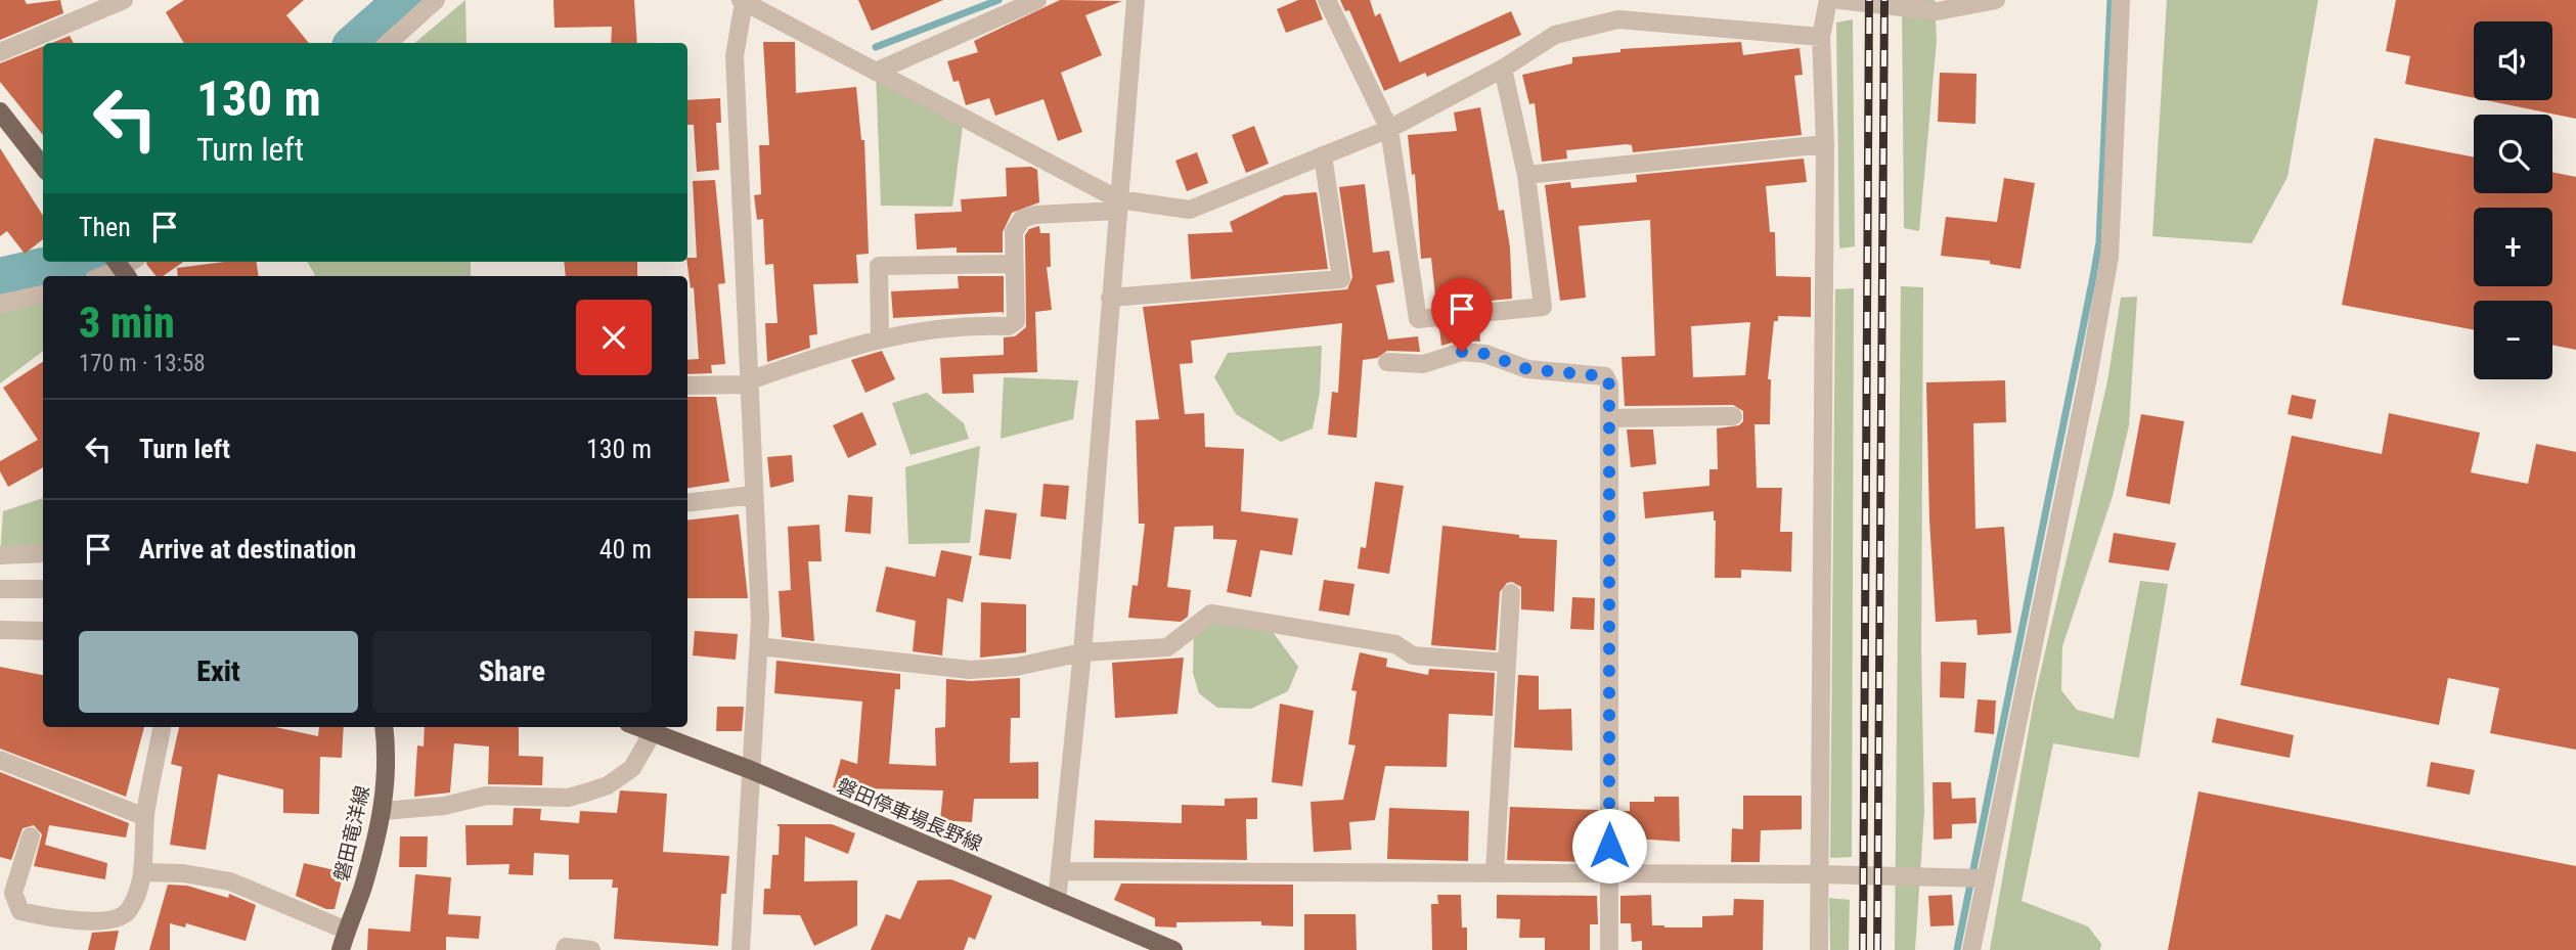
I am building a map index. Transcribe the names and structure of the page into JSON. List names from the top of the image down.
{
  "streets": {
    "main road": ["磐田停車場長野線", "磐田竜洋線"]
  },
  "page": {
    "map_buttons": ["+", "−"],
    "turn": ["130 m", "Turn left"],
    "then": "Then",
    "heading": ["3 min", "170 m · 13:58"],
    "list": [
      {
        "name": "Turn left",
        "value": "130 m"
      },
      {
        "name": "Arrive at destination",
        "value": "40 m"
      }
    ],
    "buttons": ["Exit", "Share"]
  }
}
